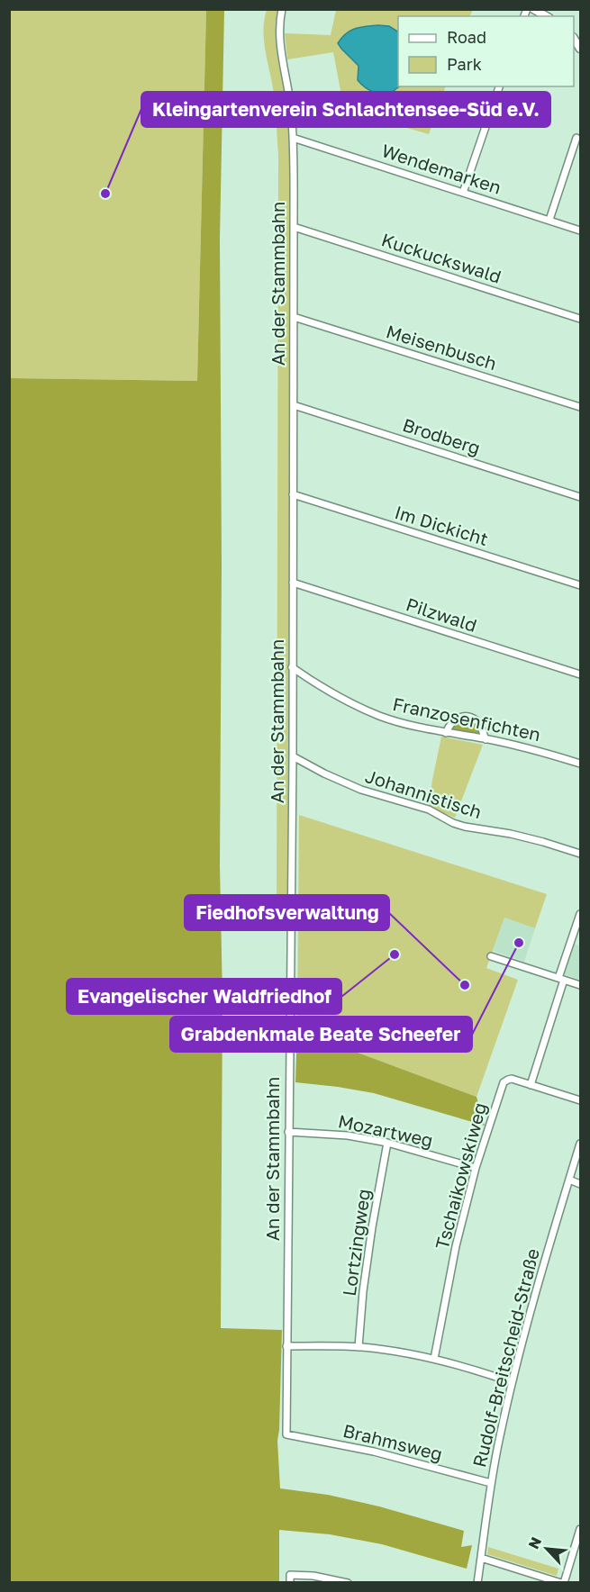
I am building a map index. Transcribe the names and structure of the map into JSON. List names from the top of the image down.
{
  "streets": {
    "street": [
      "Wendemarken",
      "Kuckuckswald",
      "An der Stammbahn",
      "Meisenbusch",
      "Brodberg",
      "Im Dickicht",
      "Pilzwald",
      "Franzosenfichten",
      "Johannistisch",
      "Mozartweg",
      "Tschaikowskiweg",
      "Lortzingweg",
      "Rudolf-Breitscheid-Straße",
      "Brahmsweg"
    ]
  },
  "crossings": [
    ["Wendemarken", "An der Stammbahn"],
    ["Kuckuckswald", "An der Stammbahn"],
    ["An der Stammbahn", "Meisenbusch"],
    ["An der Stammbahn", "Brodberg"],
    ["An der Stammbahn", "Im Dickicht"],
    ["An der Stammbahn", "Pilzwald"],
    ["An der Stammbahn", "Franzosenfichten"],
    ["An der Stammbahn", "Johannistisch"],
    ["An der Stammbahn", "Mozartweg"],
    ["An der Stammbahn", "Brahmsweg"],
    ["Mozartweg", "Tschaikowskiweg"],
    ["Mozartweg", "Lortzingweg"],
    ["Rudolf-Breitscheid-Straße", "Brahmsweg"]
  ],
  "places": [
    "Kleingartenverein Schlachtensee-Süd e.V.",
    "Grabdenkmale Beate Scheefer",
    "Evangelischer Waldfriedhof",
    "Fiedhofsverwaltung"
  ],
  "legend": ["Road", "Park"],
  "north": "top left"
}
